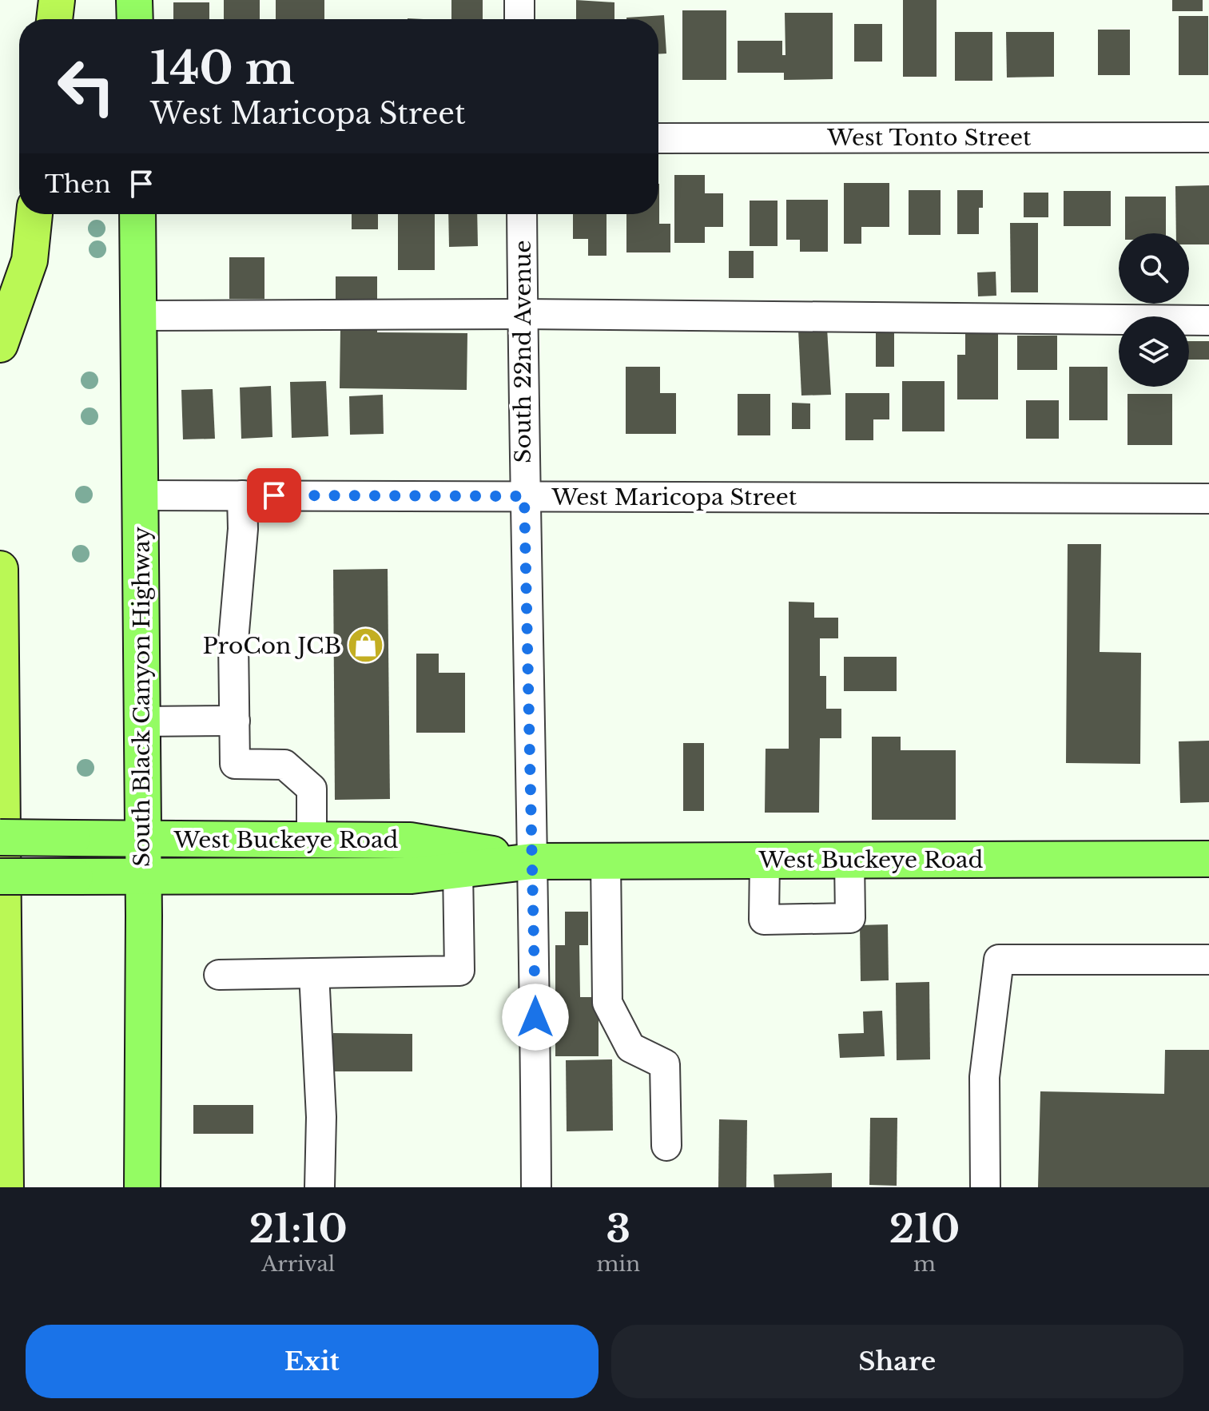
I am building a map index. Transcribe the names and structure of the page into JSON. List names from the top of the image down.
{
  "streets": {
    "main road": ["South Black Canyon Highway", "West Buckeye Road"],
    "street": ["West Tonto Street", "South 22nd Avenue", "West Maricopa Street"]
  },
  "crossings": [
    ["South 22nd Avenue", "West Maricopa Street"],
    ["South 22nd Avenue", "West Buckeye Road"],
    ["West Maricopa Street", "South Black Canyon Highway"],
    ["South Black Canyon Highway", "West Buckeye Road"]
  ],
  "places": {
    "shop": ["ProCon JCB"]
  },
  "page": {
    "turn": ["140 m", "West Maricopa Street"],
    "then": "Then",
    "eta": [
      "21:10",
      "Arrival",
      "3",
      "min",
      "210",
      "m"
    ],
    "buttons": ["Exit", "Share"]
  }
}
